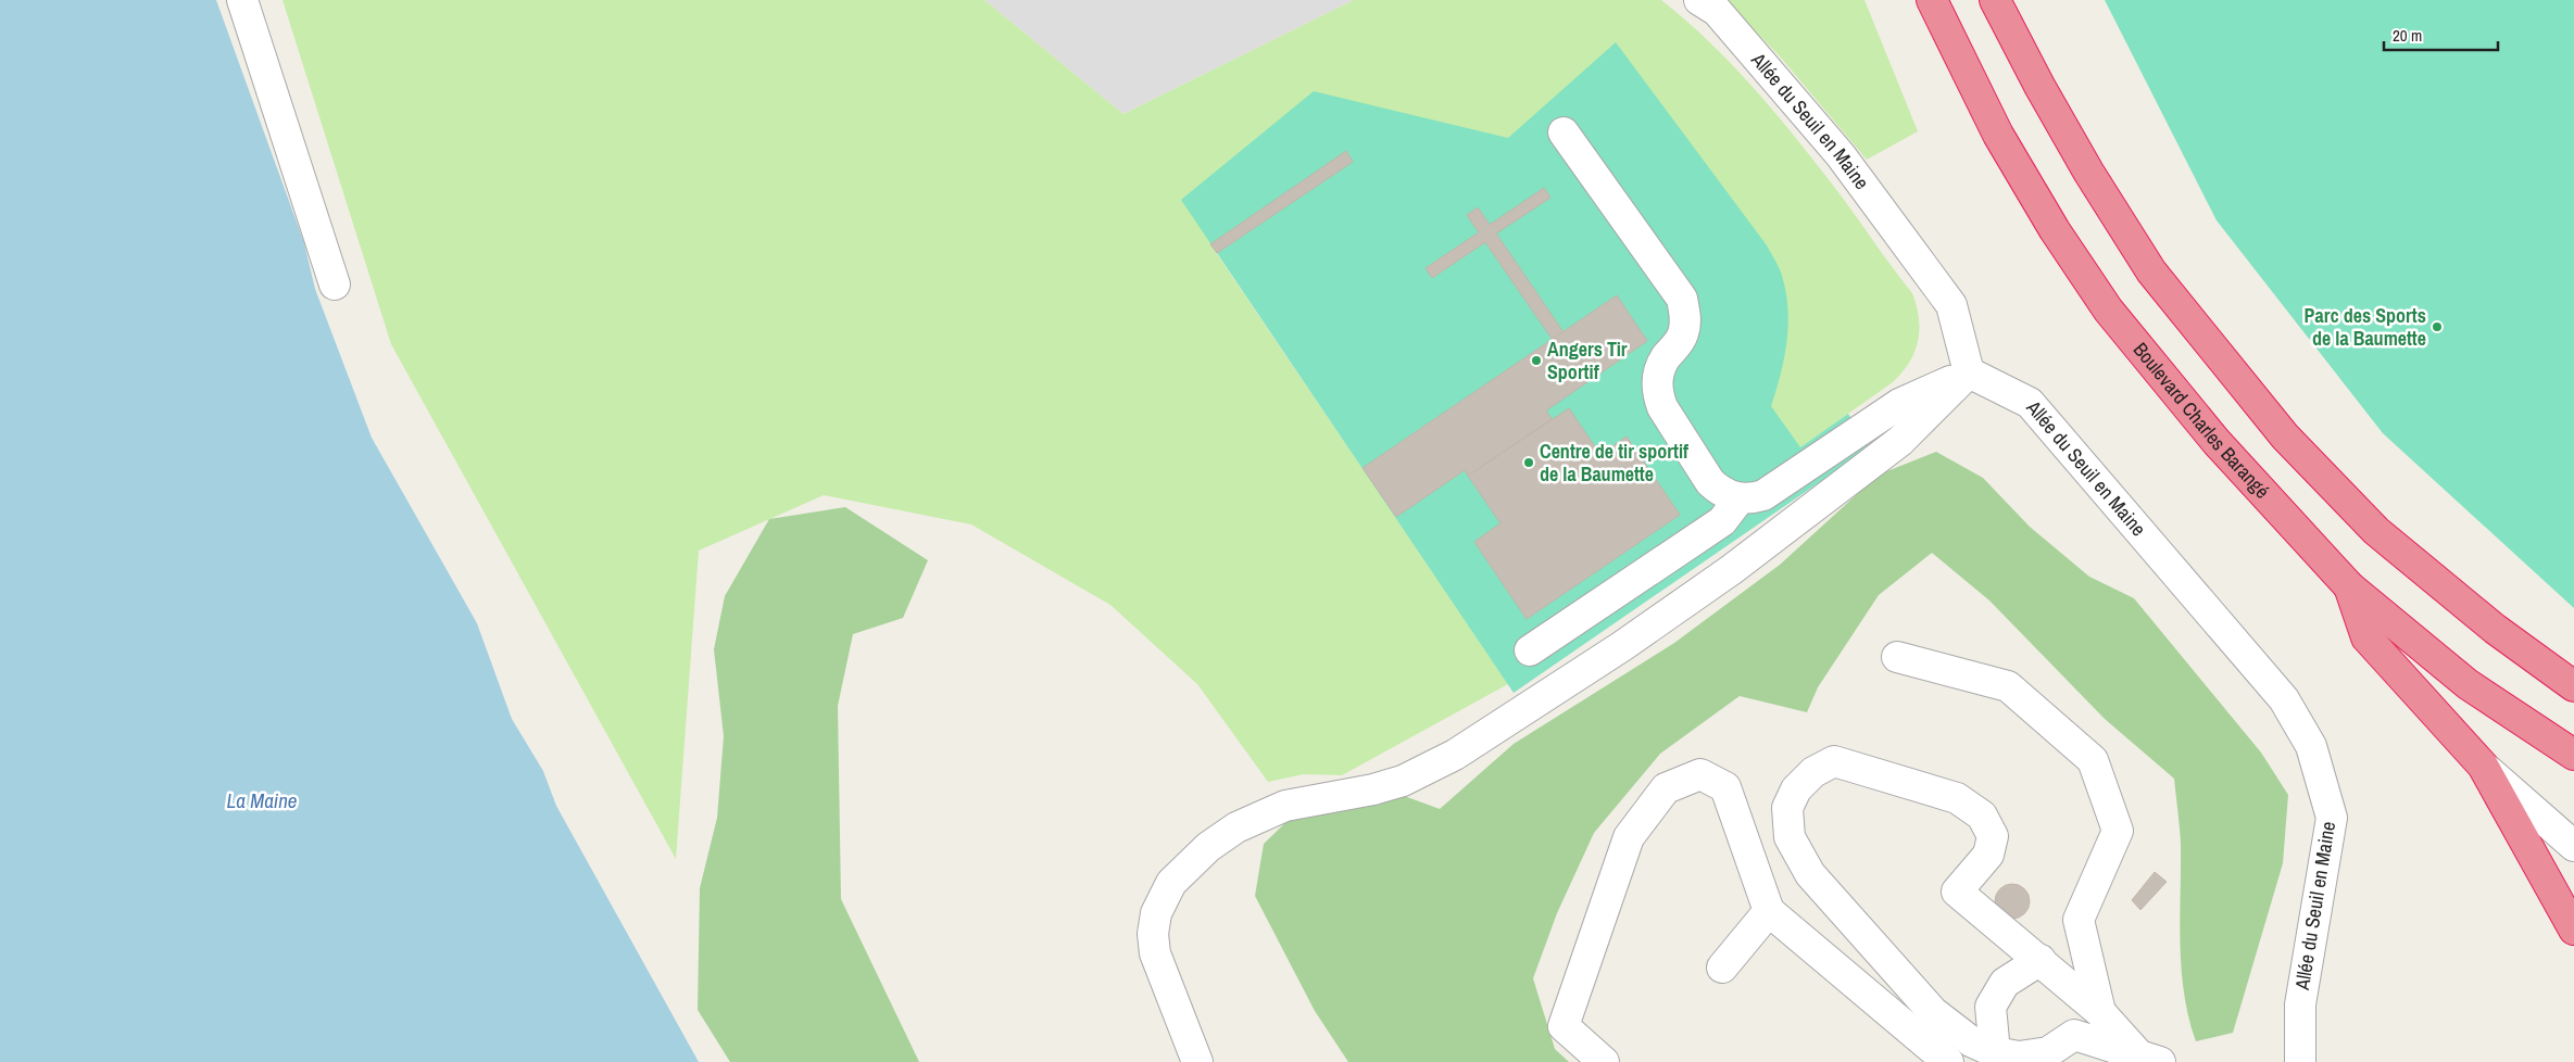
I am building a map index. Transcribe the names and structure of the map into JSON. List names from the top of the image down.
{
  "streets": {
    "highway": ["Boulevard Charles Barangé"],
    "lane": ["Allée du Seuil en Maine"]
  },
  "water": ["La Maine"],
  "places": ["Parc des Sports de la Baumette", "Angers Tir Sportif", "Centre de tir sportif de la Baumette"],
  "scale_bar": "20 m"
}
